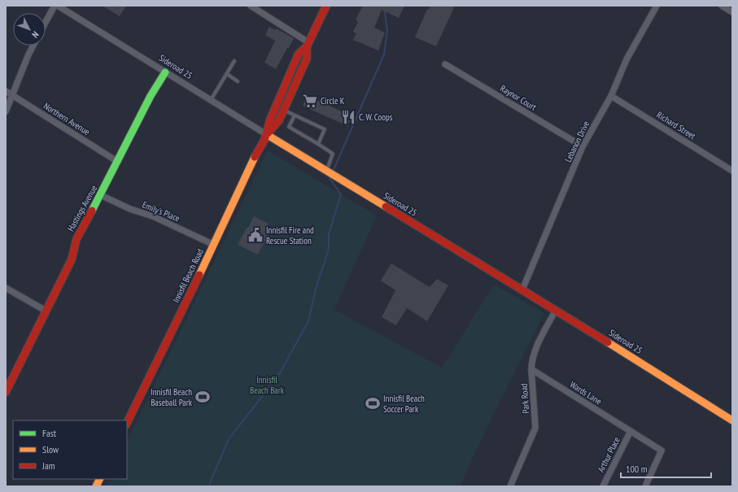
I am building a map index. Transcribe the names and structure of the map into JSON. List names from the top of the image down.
{
  "streets": {
    "main road": ["Sideroad 25", "Hastings Avenue", "Innisfil Beach Road"],
    "street": [
      "Raynor Court",
      "Northern Avenue",
      "Richard Street",
      "Lebanon Drive",
      "Emily's Place",
      "Wards Lane",
      "Park Road",
      "Arthur Place"
    ]
  },
  "crossings": [
    ["Sideroad 25", "Lebanon Drive"],
    ["Sideroad 25", "Hastings Avenue"],
    ["Sideroad 25", "Innisfil Beach Road"],
    ["Sideroad 25", "Park Road"],
    ["Raynor Court", "Lebanon Drive"],
    ["Northern Avenue", "Hastings Avenue"],
    ["Richard Street", "Lebanon Drive"],
    ["Hastings Avenue", "Emily's Place"],
    ["Emily's Place", "Innisfil Beach Road"],
    ["Wards Lane", "Park Road"],
    ["Wards Lane", "Arthur Place"]
  ],
  "parks": ["Innisfil Beach Bark"],
  "places": {
    "supermarket": ["Circle K"],
    "restaurant": ["C. W. Coops"],
    "public building": ["Innisfil Fire and Rescue Station"],
    "sports": ["Innisfil Beach Baseball Park", "Innisfil Beach Soccer Park"]
  },
  "legend": ["Fast", "Slow", "Jam"],
  "scale_bar": "100 m",
  "north": "bottom right"
}
